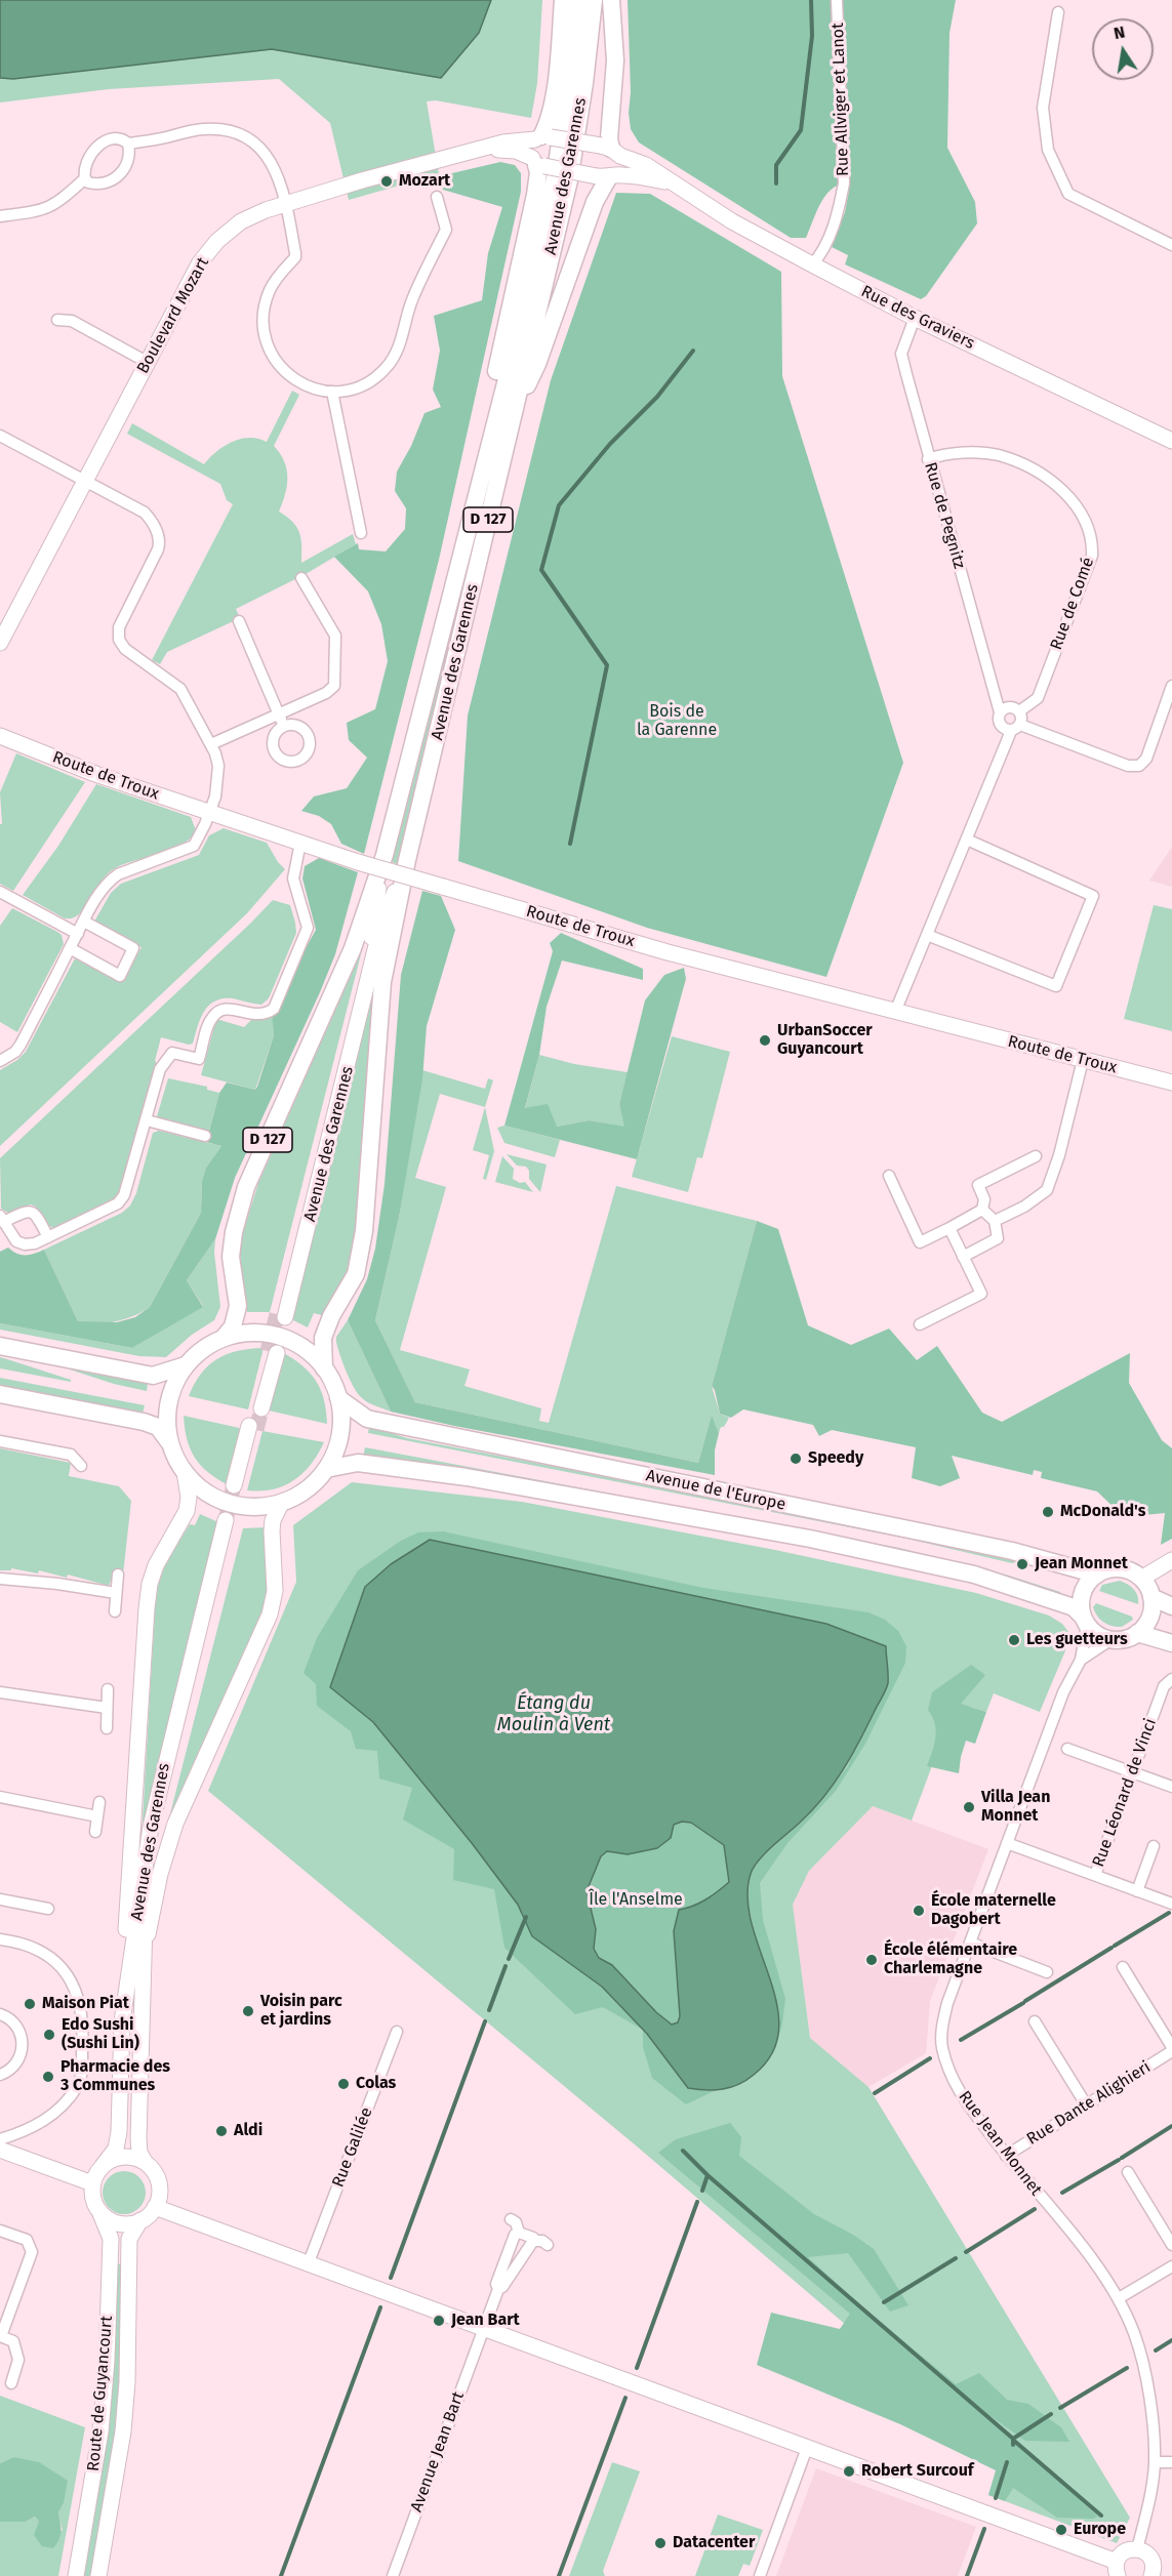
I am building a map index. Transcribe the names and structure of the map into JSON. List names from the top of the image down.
{
  "streets": {
    "main road": [
      "Avenue des Garennes",
      "Boulevard Mozart",
      "Rue des Graviers",
      "D 127",
      "Route de Troux",
      "Avenue de l'Europe",
      "Route de Guyancourt"
    ],
    "street": [
      "Rue Allviger et Lanot",
      "Rue de Pegnitz",
      "Rue de Comé",
      "Rue Léonard de Vinci",
      "Rue Dante Alighieri",
      "Rue Jean Monnet",
      "Rue Galilée",
      "Avenue Jean Bart"
    ]
  },
  "crossings": [
    ["Rue Allviger et Lanot", "Rue des Graviers"],
    ["Avenue des Garennes", "D 127"],
    ["Avenue des Garennes", "Route de Guyancourt"],
    ["Boulevard Mozart", "Rue des Graviers"],
    ["Rue des Graviers", "Rue de Pegnitz"],
    ["Rue de Pegnitz", "Rue de Comé"],
    ["D 127", "Avenue de l'Europe"],
    ["Avenue de l'Europe", "Rue Jean Monnet"],
    ["Rue Dante Alighieri", "Rue Jean Monnet"]
  ],
  "water": ["Étang du Moulin à Vent"],
  "parks": ["Bois de la Garenne", "Île l'Anselme"],
  "places": [
    "Mozart",
    "UrbanSoccer Guyancourt",
    "Speedy",
    "McDonald's",
    "Jean Monnet",
    "Les guetteurs",
    "Villa Jean Monnet",
    "École maternelle Dagobert",
    "École élémentaire Charlemagne",
    "Maison Piat",
    "Voisin parc et jardins",
    "Edo Sushi (Sushi Lin)",
    "Pharmacie des 3 Communes",
    "Colas",
    "Aldi",
    "Jean Bart",
    "Robert Surcouf",
    "Europe",
    "Datacenter"
  ],
  "north": "top"
}
